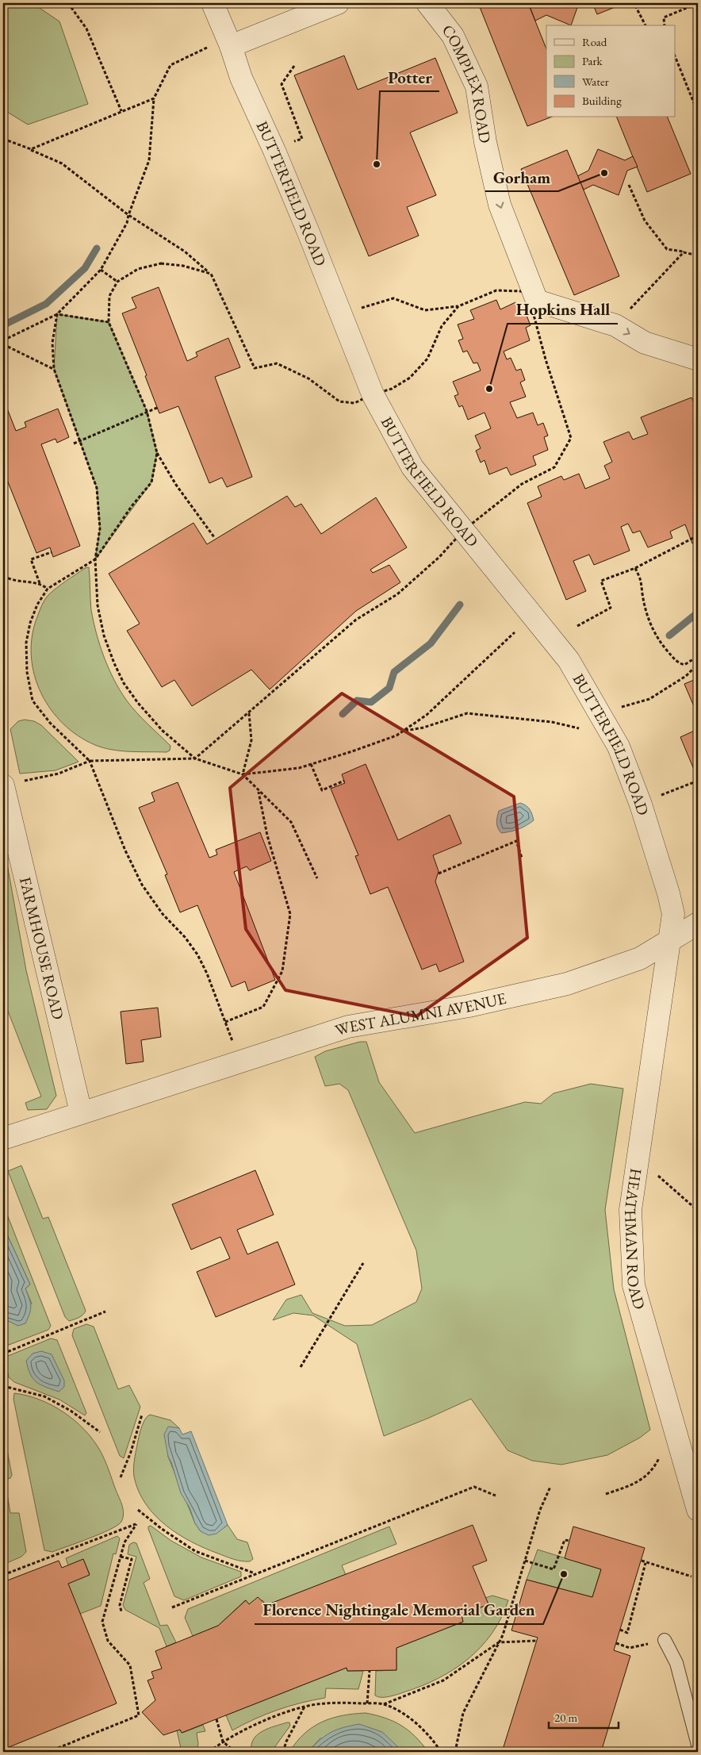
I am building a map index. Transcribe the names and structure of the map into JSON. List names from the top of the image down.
{
  "streets": {
    "street": [
      "COMPLEX ROAD",
      "BUTTERFIELD ROAD",
      "FARMHOUSE ROAD",
      "WEST ALUMNI AVENUE",
      "HEATHMAN ROAD"
    ]
  },
  "crossings": [
    ["BUTTERFIELD ROAD", "WEST ALUMNI AVENUE"],
    ["BUTTERFIELD ROAD", "HEATHMAN ROAD"],
    ["FARMHOUSE ROAD", "WEST ALUMNI AVENUE"],
    ["WEST ALUMNI AVENUE", "HEATHMAN ROAD"]
  ],
  "one_way": ["COMPLEX ROAD"],
  "places": [
    "Potter",
    "Gorham",
    "Hopkins Hall",
    "Florence Nightingale Memorial Garden"
  ],
  "legend": [
    "Road",
    "Park",
    "Water",
    "Building"
  ],
  "scale_bar": "20 m"
}
